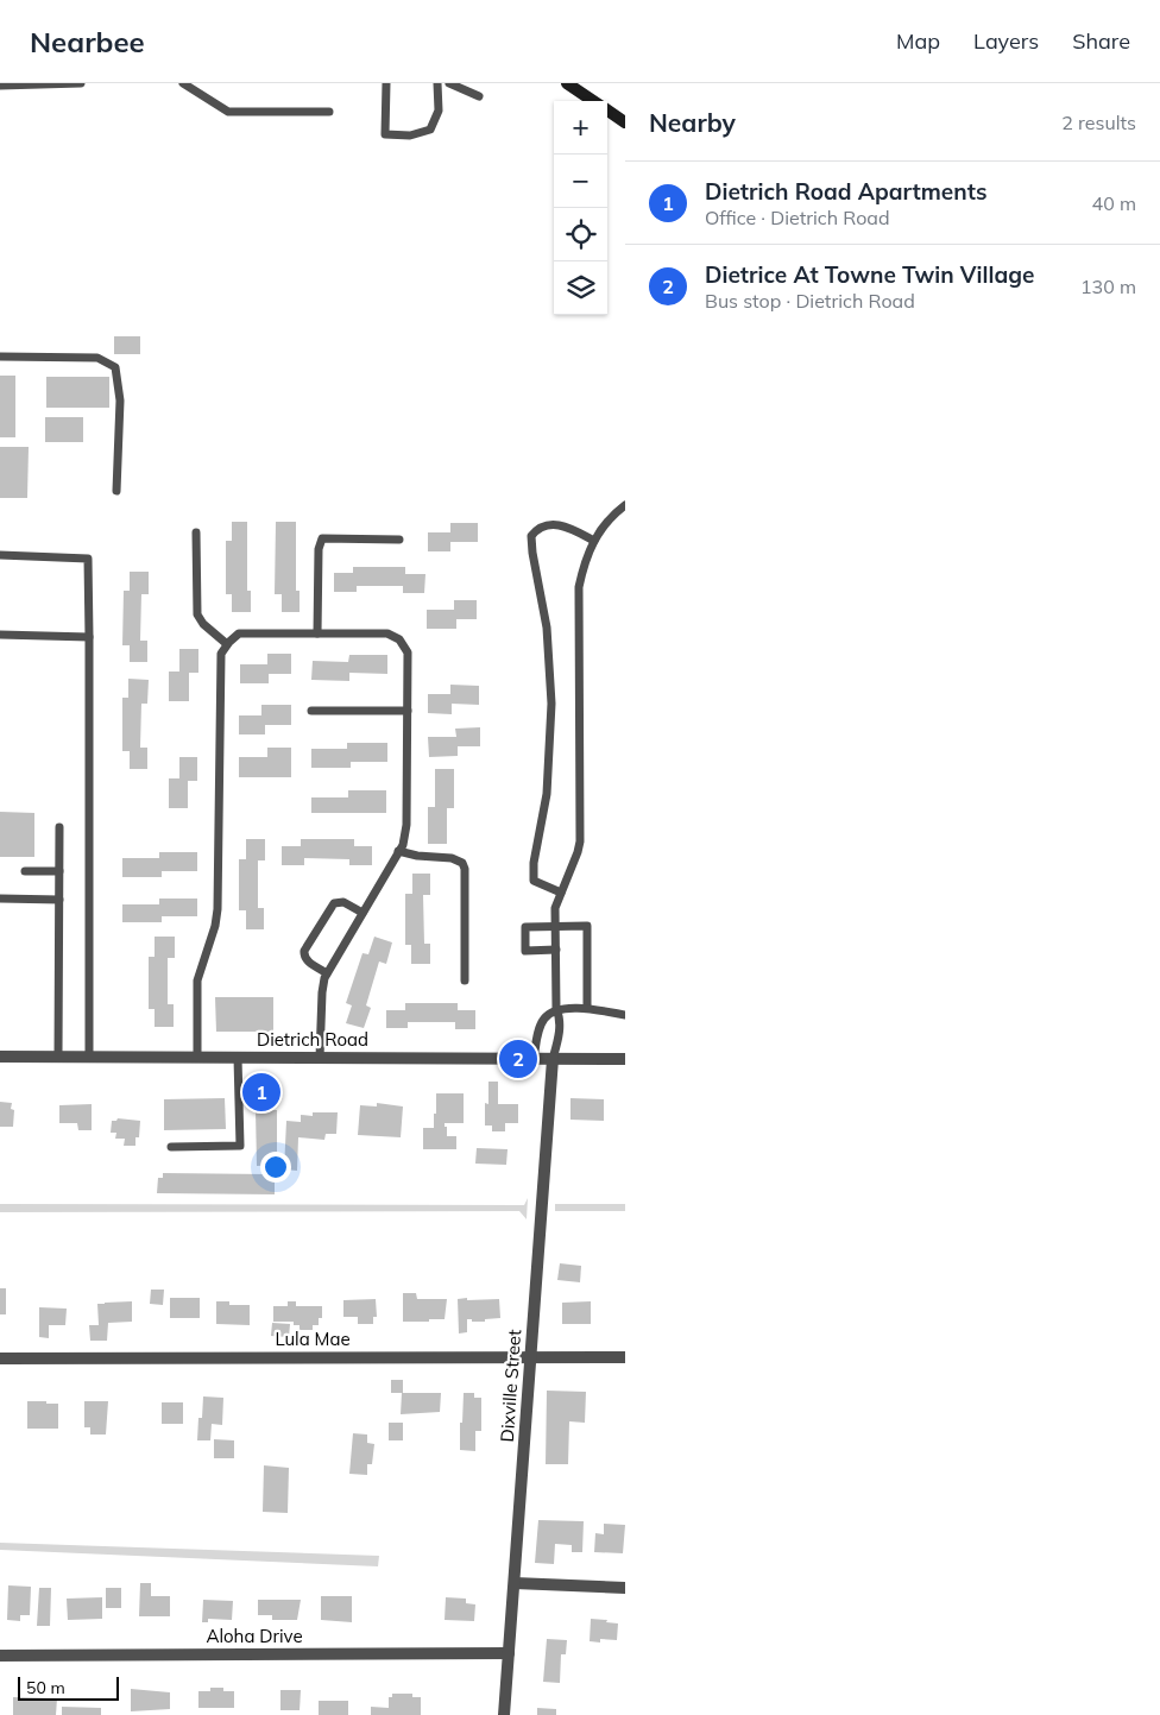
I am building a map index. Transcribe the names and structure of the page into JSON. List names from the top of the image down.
{
  "streets": {
    "street": [
      "Dietrich Road",
      "Lula Mae",
      "Dixville Street",
      "Aloha Drive"
    ]
  },
  "crossings": [
    ["Dietrich Road", "Dixville Street"],
    ["Lula Mae", "Dixville Street"],
    ["Dixville Street", "Aloha Drive"]
  ],
  "scale_bar": "50 m",
  "page": {
    "header": "Nearbee",
    "nav": ["Map", "Layers", "Share"],
    "heading": ["Nearby", "2 results"],
    "map_buttons": ["+", "−"],
    "list": [
      {
        "mark": "1",
        "name": "Dietrich Road Apartments",
        "note": "Office · Dietrich Road",
        "value": "40 m"
      },
      {
        "mark": "2",
        "name": "Dietrice At Towne Twin Village",
        "note": "Bus stop · Dietrich Road",
        "value": "130 m"
      }
    ],
    "pins": ["2", "1"],
    "scale": "50 m"
  }
}
